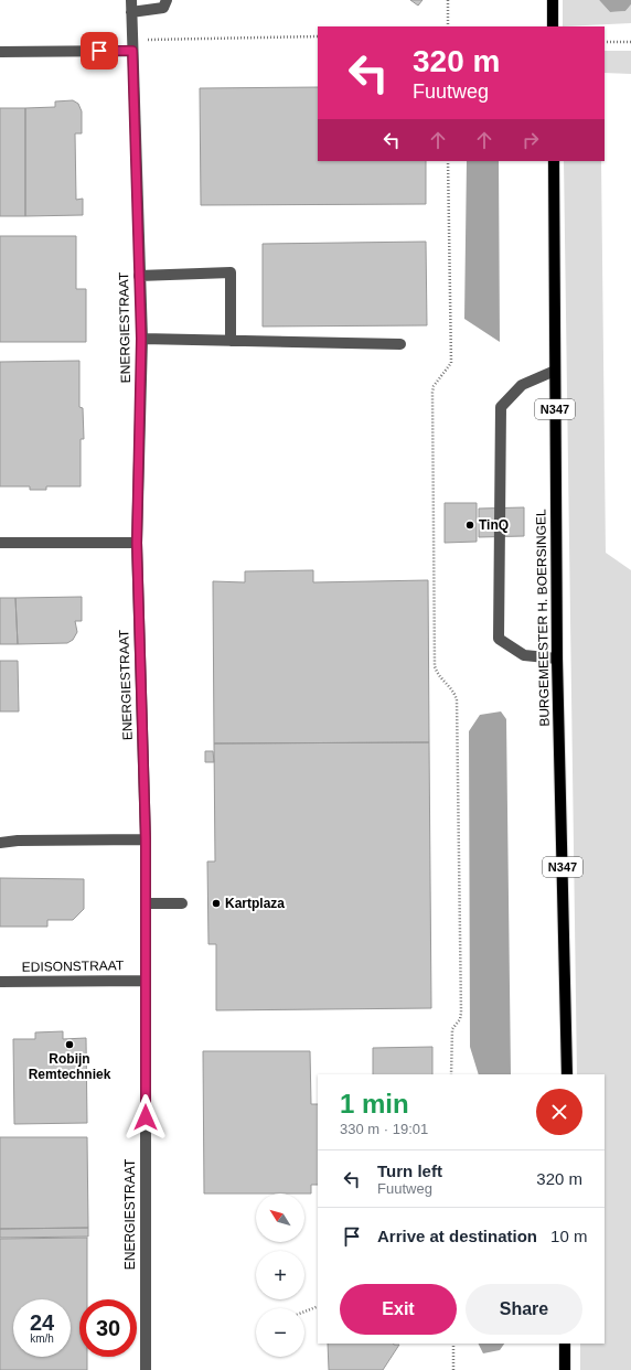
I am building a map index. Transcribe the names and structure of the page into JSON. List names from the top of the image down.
{
  "streets": {
    "main road": ["N347", "BURGEMEESTER H. BOERSINGEL"],
    "street": ["ENERGIESTRAAT", "EDISONSTRAAT"]
  },
  "crossings": [
    ["ENERGIESTRAAT", "EDISONSTRAAT"]
  ],
  "places": ["TinQ", "Kartplaza", "Robijn Remtechniek"],
  "north": "top left",
  "page": {
    "turn": ["320 m", "Fuutweg"],
    "heading": ["1 min", "330 m · 19:01"],
    "list": [
      {
        "name": "Turn left",
        "note": "Fuutweg",
        "value": "320 m"
      },
      {
        "name": "Arrive at destination",
        "value": "10 m"
      }
    ],
    "map_buttons": ["+", "−"],
    "buttons": ["Exit", "Share"],
    "speed": "24 km/h",
    "limit": "30"
  }
}
